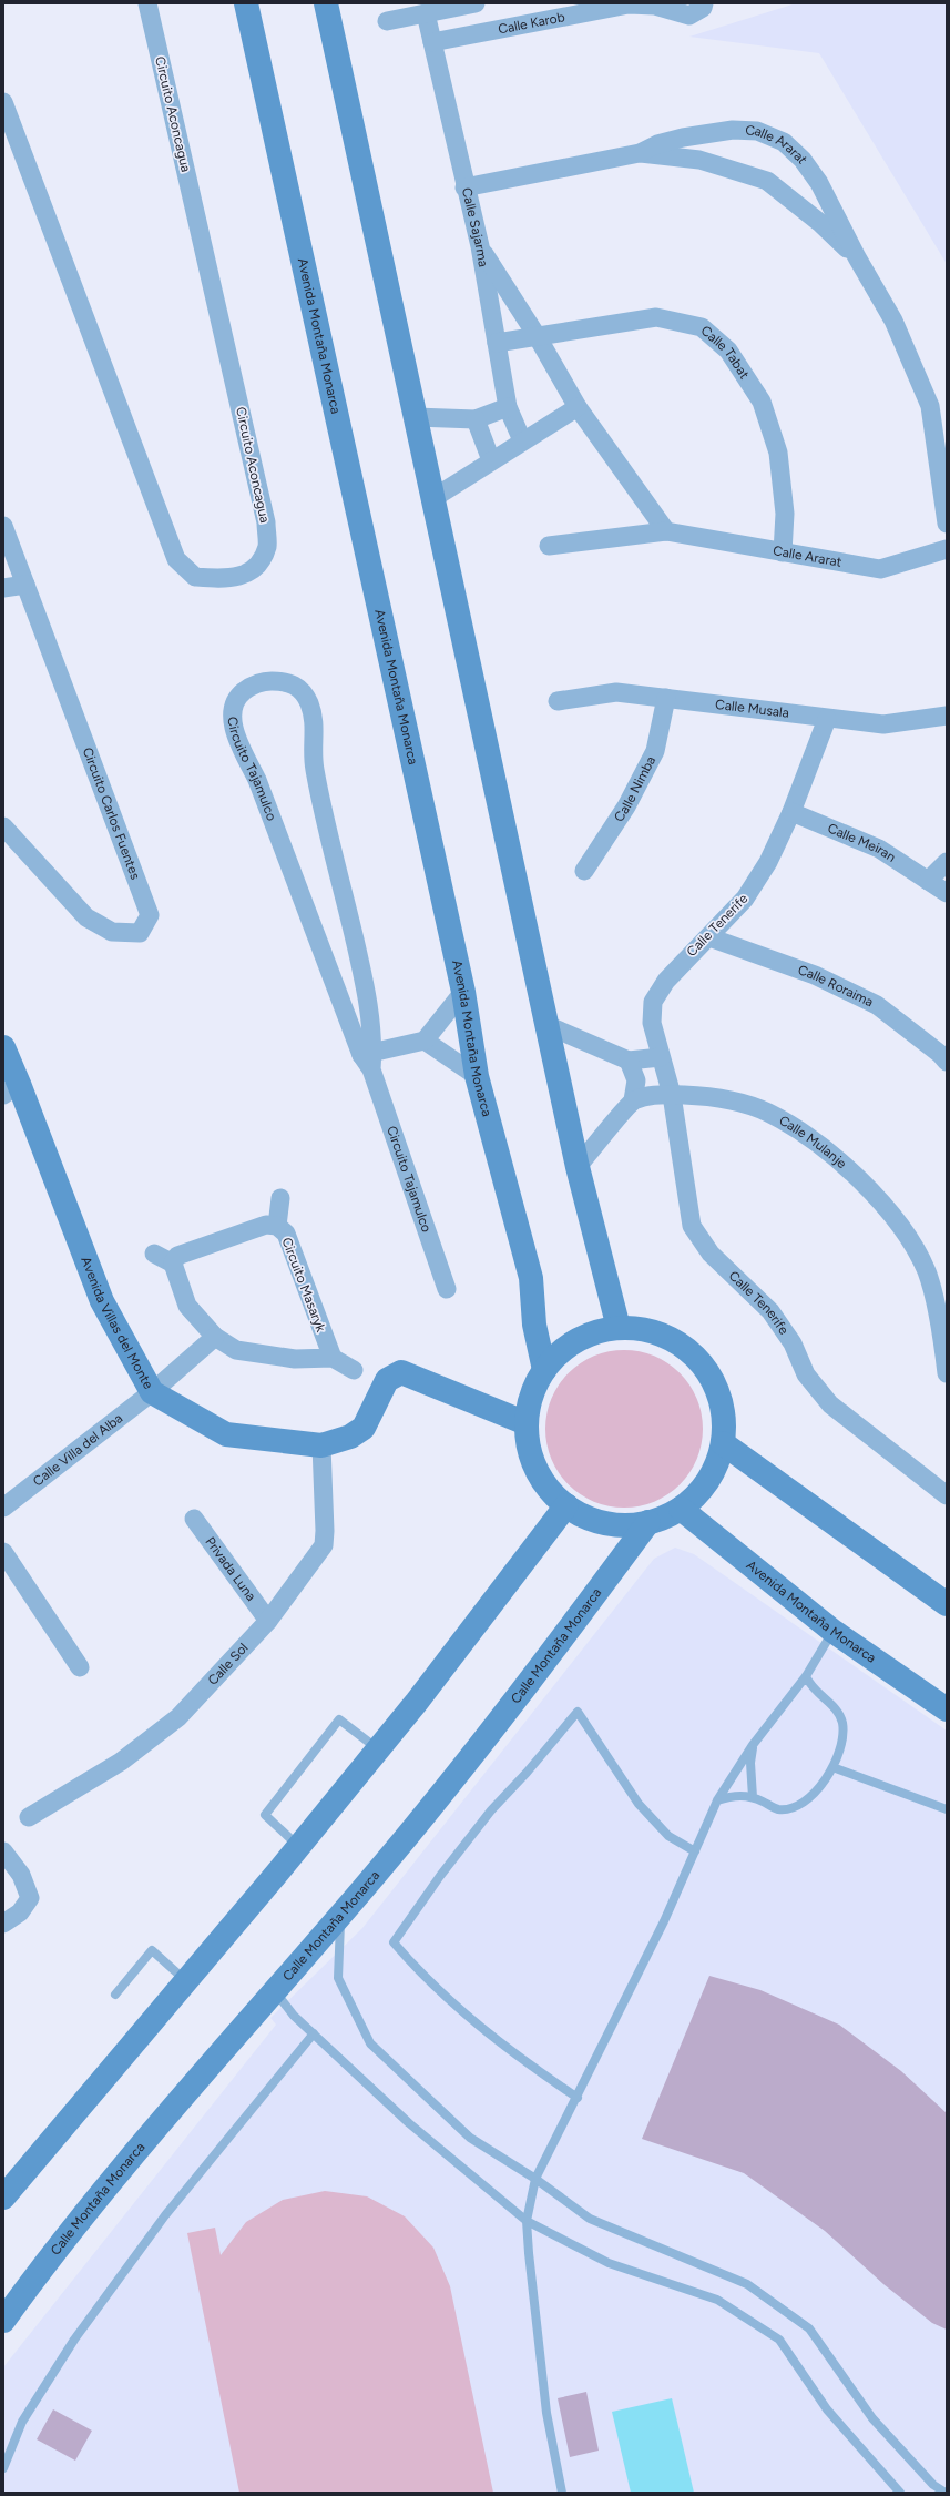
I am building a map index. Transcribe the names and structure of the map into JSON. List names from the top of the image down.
{
  "streets": {
    "main road": ["Avenida Montaña Monarca", "Avenida Villas del Monte", "Calle Montaña Monarca"],
    "street": [
      "Calle Karob",
      "Circuito Aconcagua",
      "Calle Ararat",
      "Calle Sajarma",
      "Calle Tabat",
      "Calle Musala",
      "Circuito Tajamulco",
      "Calle Nimba",
      "Circuito Carlos Fuentes",
      "Calle Meiran",
      "Calle Tenerife",
      "Calle Roraima",
      "Calle Mulanje",
      "Circuito Masaryk",
      "Calle Villa del Alba",
      "Privada Luna",
      "Calle Sol"
    ]
  },
  "crossings": [
    ["Calle Karob", "Calle Sajarma"],
    ["Calle Ararat", "Calle Sajarma"],
    ["Calle Ararat", "Calle Tabat"],
    ["Calle Sajarma", "Calle Tabat"],
    ["Calle Musala", "Calle Nimba"],
    ["Calle Musala", "Calle Tenerife"],
    ["Calle Meiran", "Calle Tenerife"],
    ["Calle Tenerife", "Calle Roraima"],
    ["Calle Tenerife", "Calle Mulanje"],
    ["Avenida Villas del Monte", "Calle Villa del Alba"],
    ["Avenida Villas del Monte", "Calle Sol"],
    ["Privada Luna", "Calle Sol"]
  ]
}
